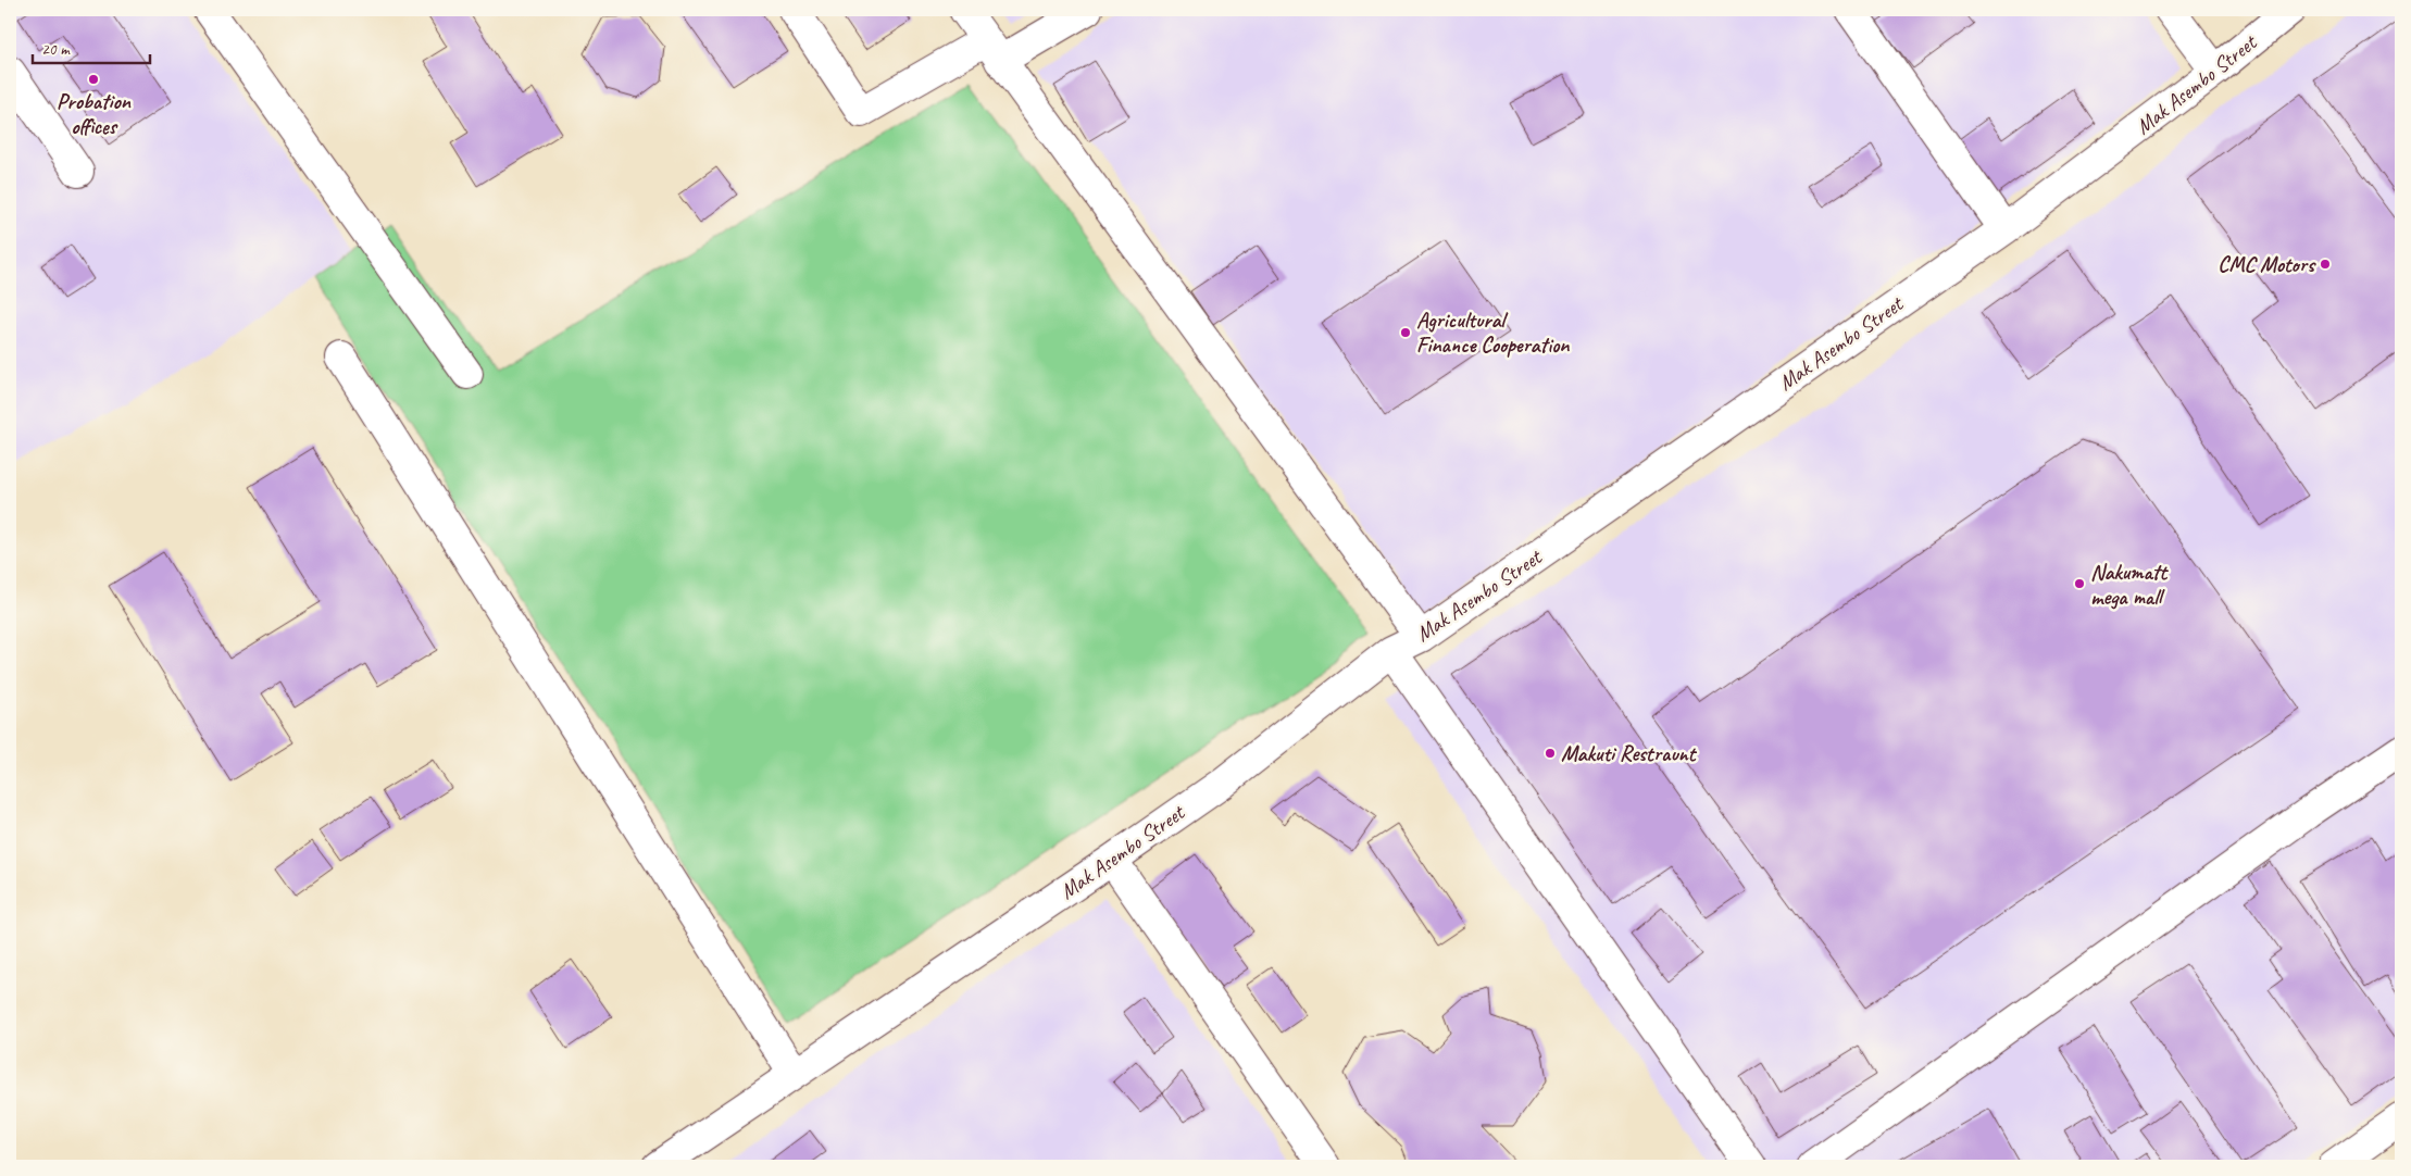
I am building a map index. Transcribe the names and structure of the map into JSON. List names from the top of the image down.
{
  "streets": {
    "street": ["Mak Asembo Street"]
  },
  "places": [
    "Probation offices",
    "CMC Motors",
    "Agricultural Finance Cooperation",
    "Nakumatt mega mall",
    "Makuti Restraunt"
  ],
  "scale_bar": "20 m"
}
